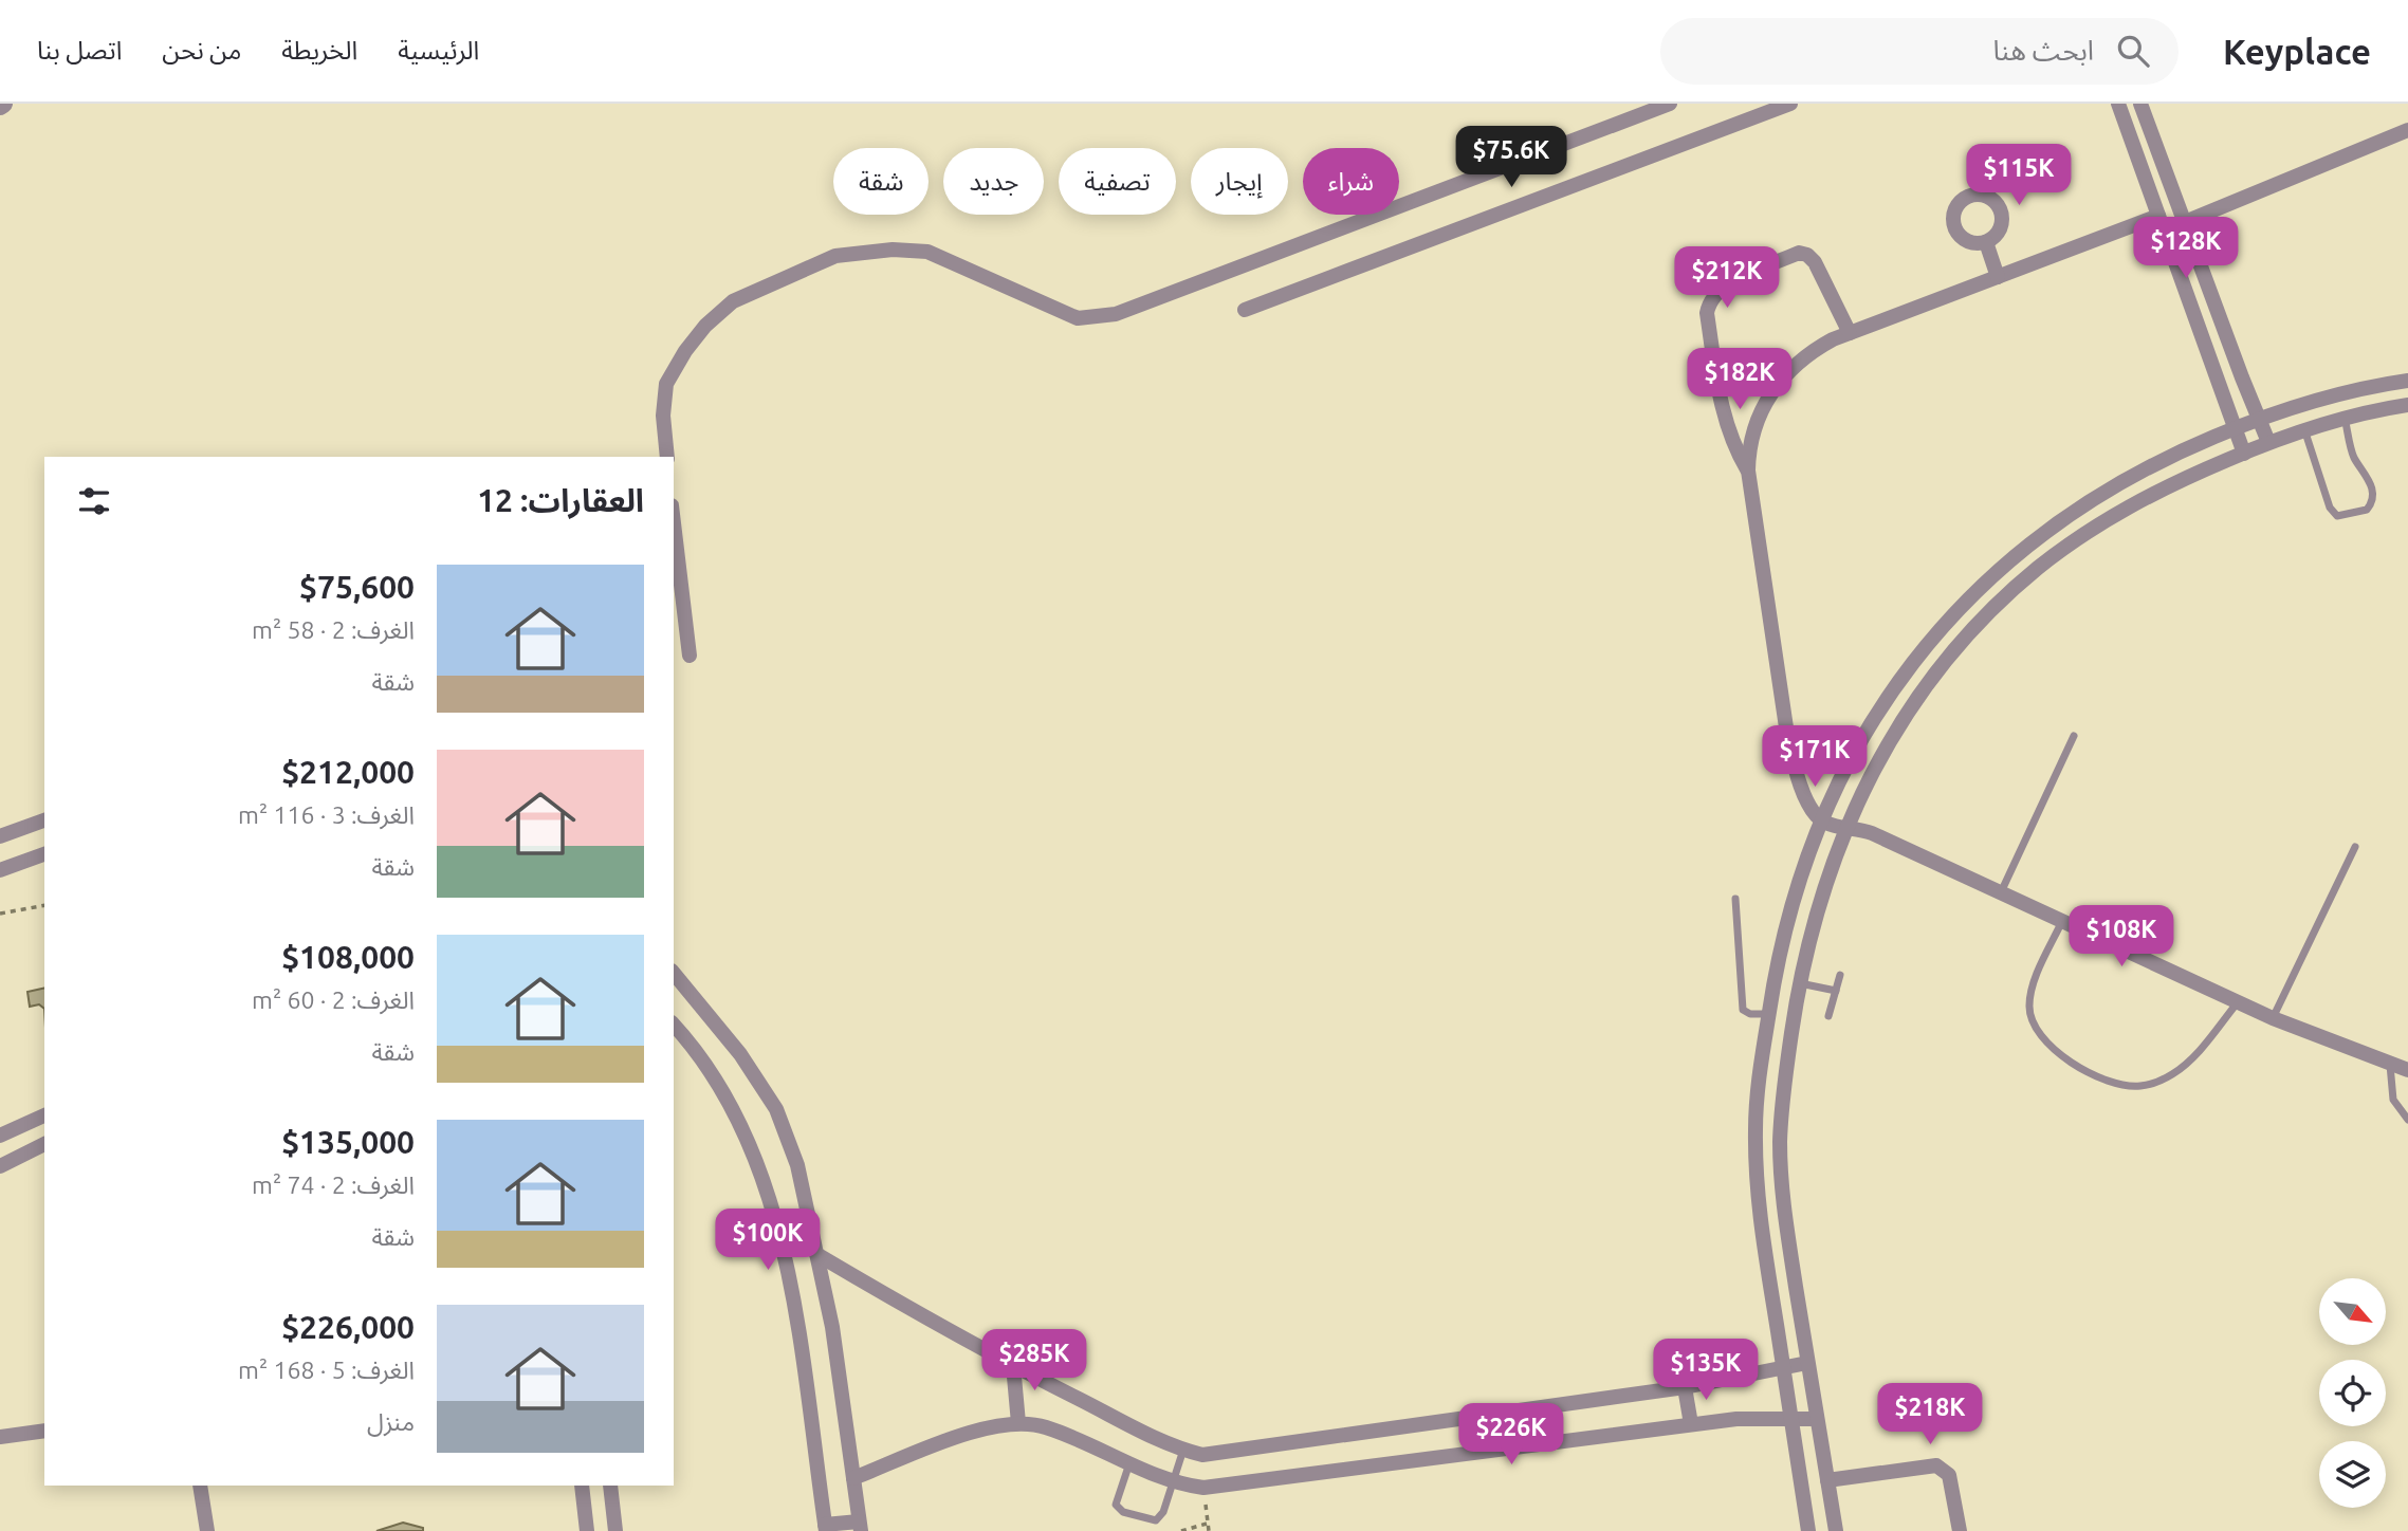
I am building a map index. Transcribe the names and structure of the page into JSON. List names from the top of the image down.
{
  "north": "bottom right",
  "page": {
    "header": "Keyplace",
    "search": "ابحث هنا",
    "nav": [
      "الرئيسية",
      "الخريطة",
      "من نحن",
      "اتصل بنا"
    ],
    "price": [
      "$75.6K",
      "$115K",
      "$128K",
      "$212K",
      "$182K",
      "$171K",
      "$108K",
      "$100K",
      "$285K",
      "$135K",
      "$218K",
      "$226K"
    ],
    "chip": [
      "شراء",
      "إيجار",
      "تصفية",
      "جديد",
      "شقة"
    ],
    "heading": "العقارات: 12",
    "list": [
      {
        "name": "$75,600",
        "note": "الغرف: 2 · 58 m² · شقة"
      },
      {
        "name": "$212,000",
        "note": "الغرف: 3 · 116 m² · شقة"
      },
      {
        "name": "$108,000",
        "note": "الغرف: 2 · 60 m² · شقة"
      },
      {
        "name": "$135,000",
        "note": "الغرف: 2 · 74 m² · شقة"
      },
      {
        "name": "$226,000",
        "note": "الغرف: 5 · 168 m² · منزل"
      }
    ]
  }
}
